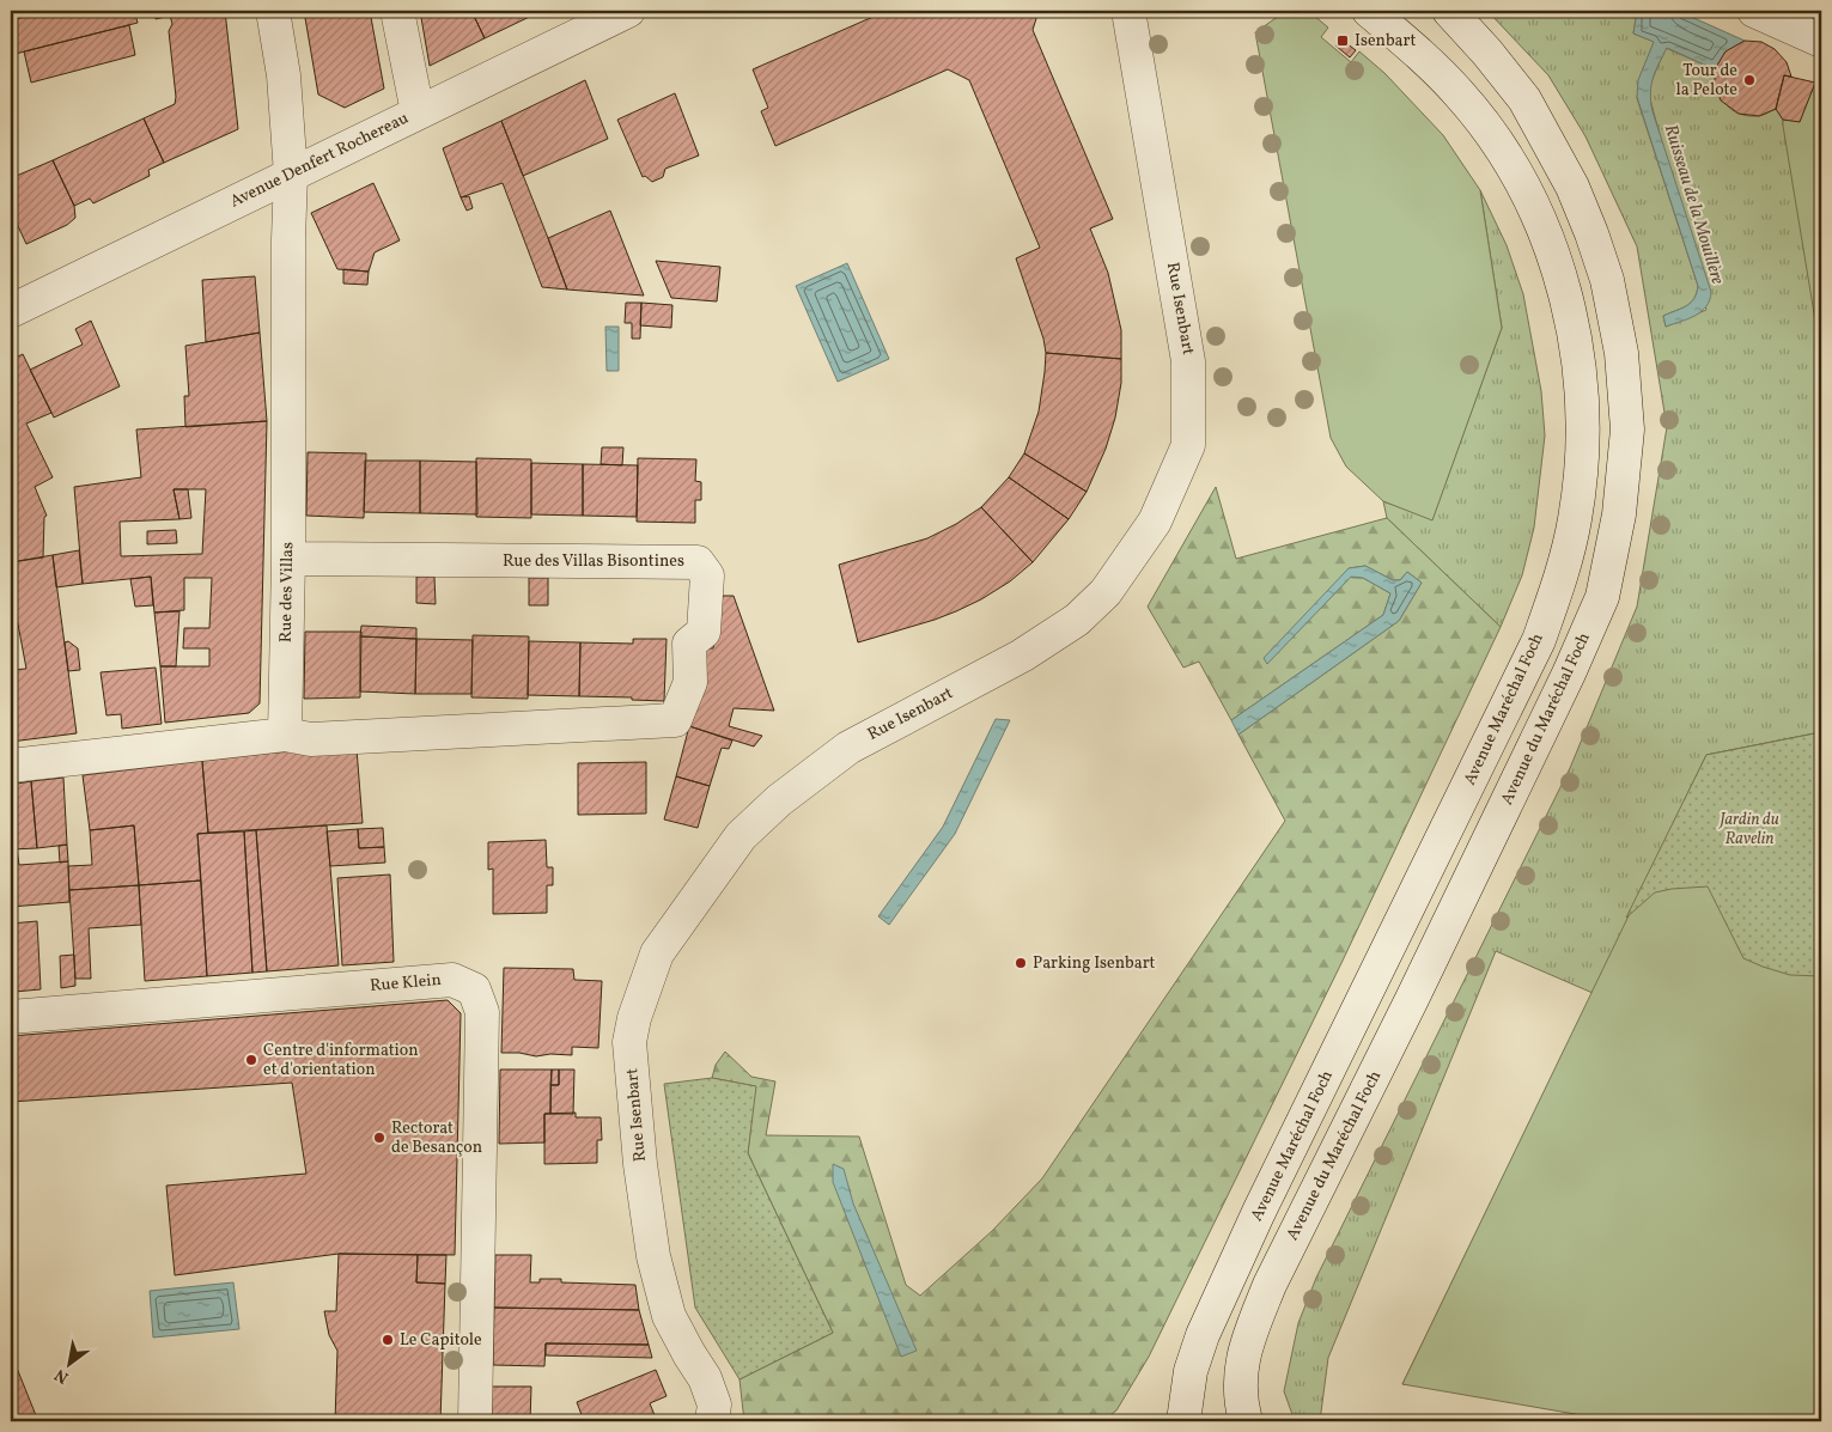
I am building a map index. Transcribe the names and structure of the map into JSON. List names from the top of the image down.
{
  "streets": {
    "street": [
      "Avenue Denfert Rochereau",
      "Rue Isenbart",
      "Rue des Villas Bisontines",
      "Rue des Villas",
      "Avenue Maréchal Foch",
      "Avenue du Maréchal Foch",
      "Rue Klein"
    ]
  },
  "crossings": [
    ["Avenue Denfert Rochereau", "Rue des Villas"],
    ["Rue des Villas Bisontines", "Rue des Villas"]
  ],
  "water": ["Ruisseau de la Mouillère"],
  "parks": ["Jardin du Ravelin"],
  "places": {
    "transit": ["Isenbart"],
    "other": [
      "Tour de la Pelote",
      "Parking Isenbart",
      "Centre d'information et d'orientation",
      "Rectorat de Besançon",
      "Le Capitole"
    ]
  },
  "north": "bottom left"
}
